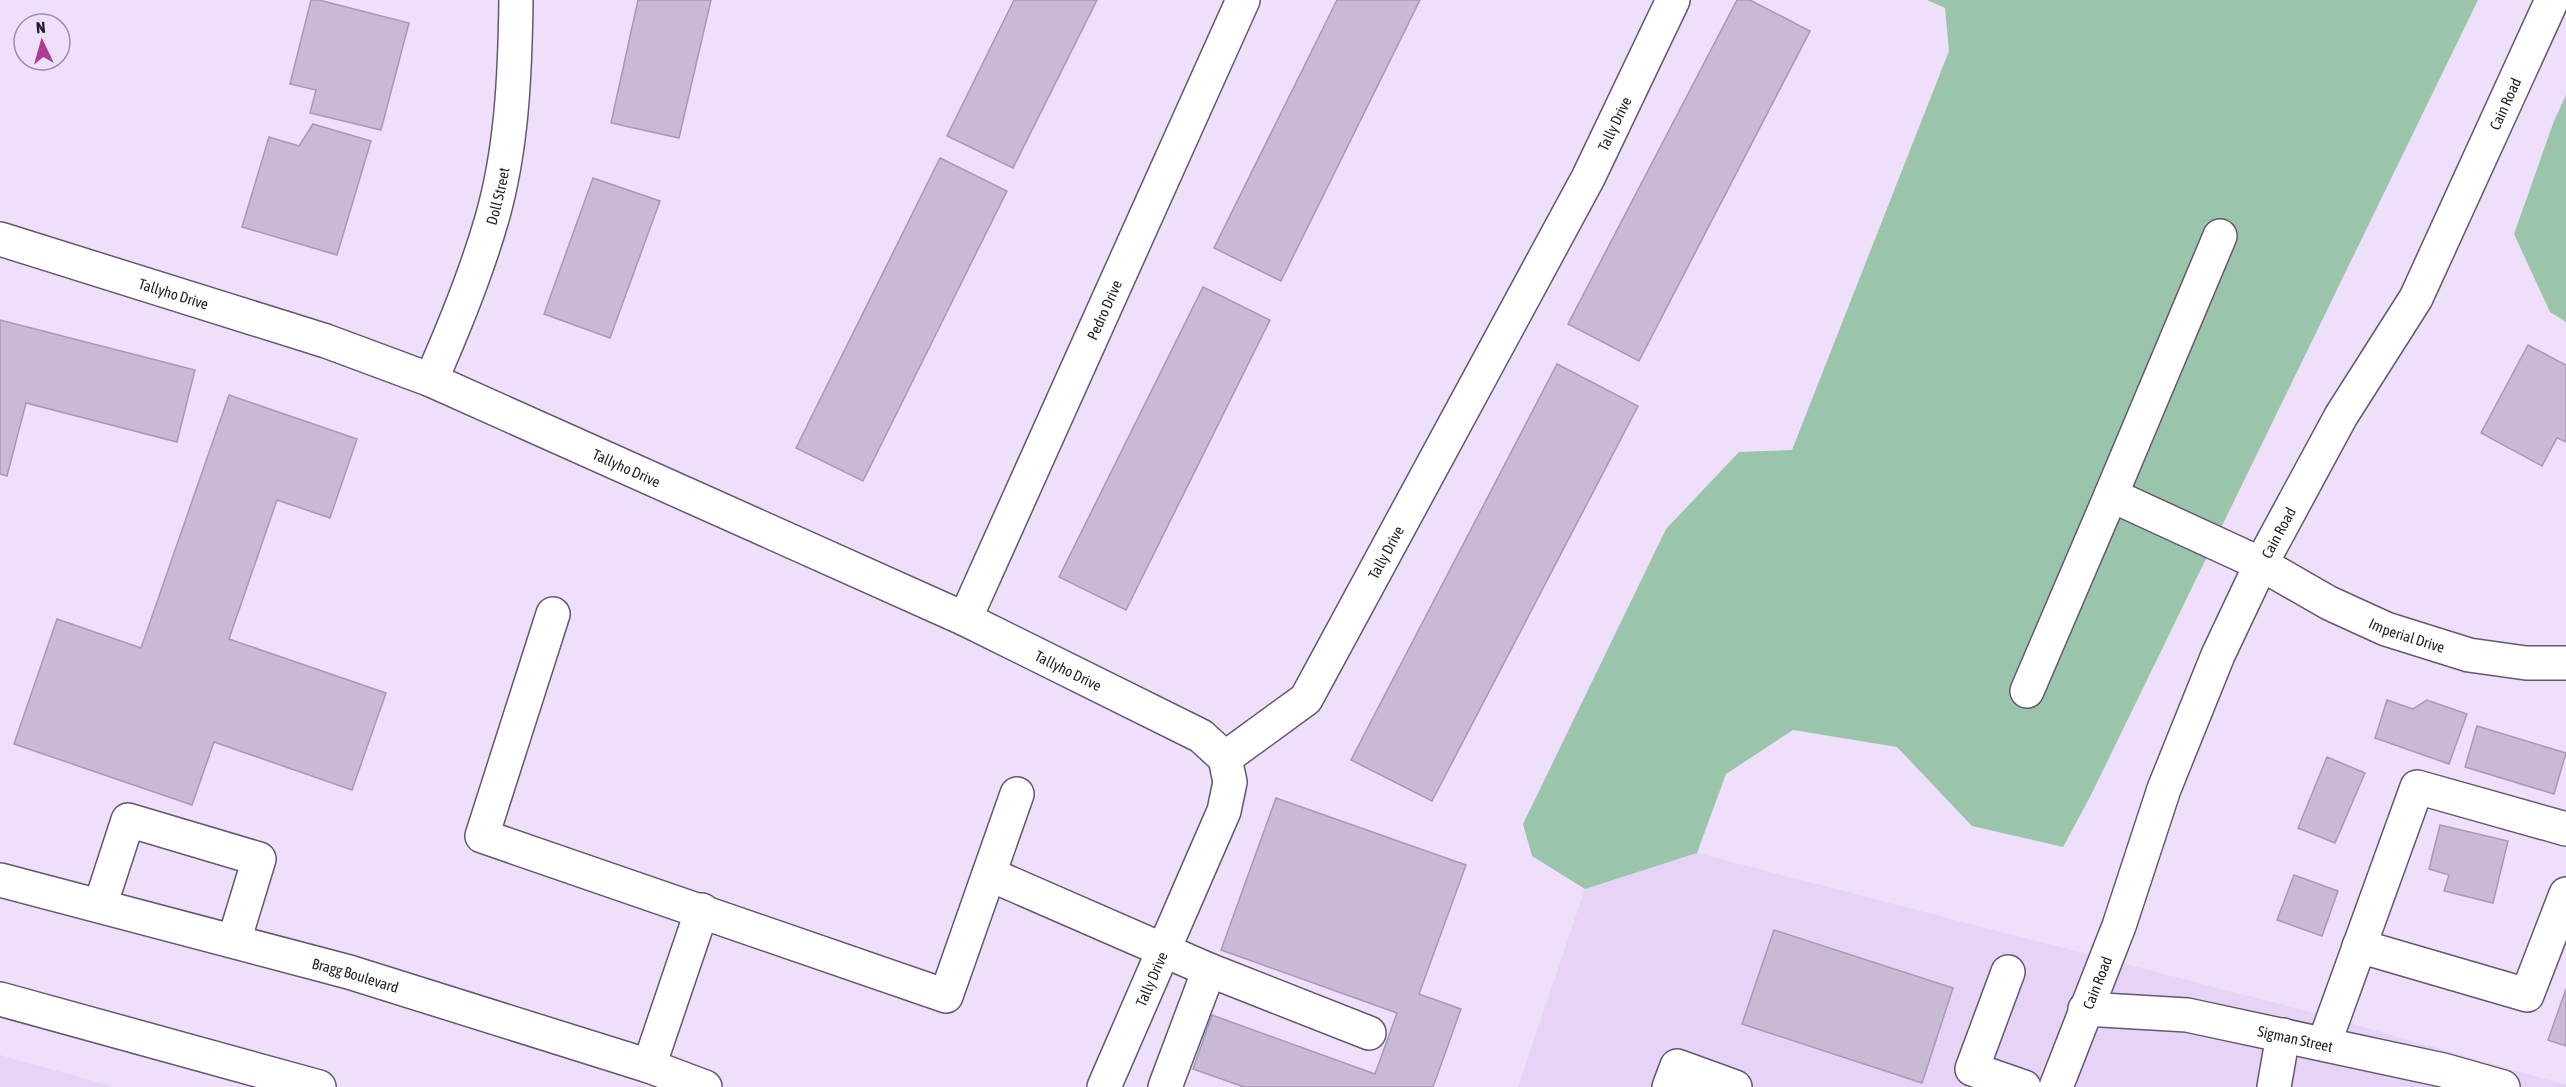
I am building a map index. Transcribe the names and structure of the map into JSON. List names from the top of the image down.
{
  "streets": {
    "street": [
      "Cain Road",
      "Tally Drive",
      "Doll Street",
      "Tallyho Drive",
      "Pedro Drive",
      "Imperial Drive",
      "Bragg Boulevard",
      "Sigman Street"
    ]
  },
  "crossings": [
    ["Cain Road", "Imperial Drive"],
    ["Cain Road", "Sigman Street"],
    ["Tally Drive", "Tallyho Drive"],
    ["Doll Street", "Tallyho Drive"],
    ["Tallyho Drive", "Pedro Drive"]
  ],
  "north": "top"
}
